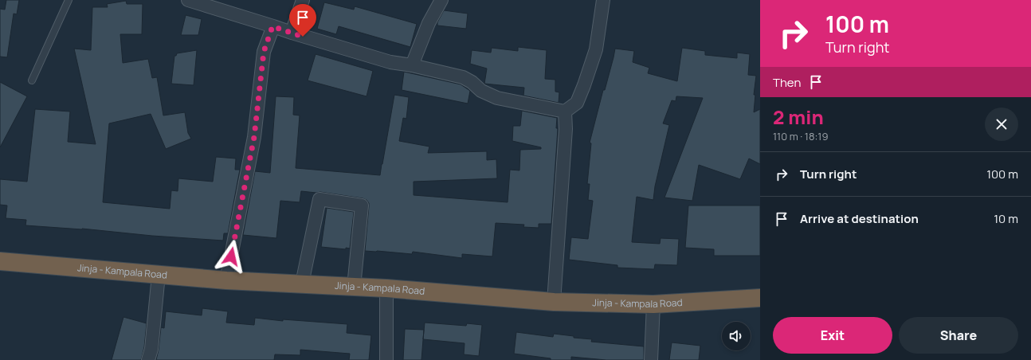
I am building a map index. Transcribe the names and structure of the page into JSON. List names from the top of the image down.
{
  "streets": {
    "highway": ["Jinja - Kampala Road"]
  },
  "page": {
    "turn": ["100 m", "Turn right"],
    "then": "Then",
    "heading": ["2 min", "110 m · 18:19"],
    "list": [
      {
        "name": "Turn right",
        "value": "100 m"
      },
      {
        "name": "Arrive at destination",
        "value": "10 m"
      }
    ],
    "buttons": ["Exit", "Share"]
  }
}
